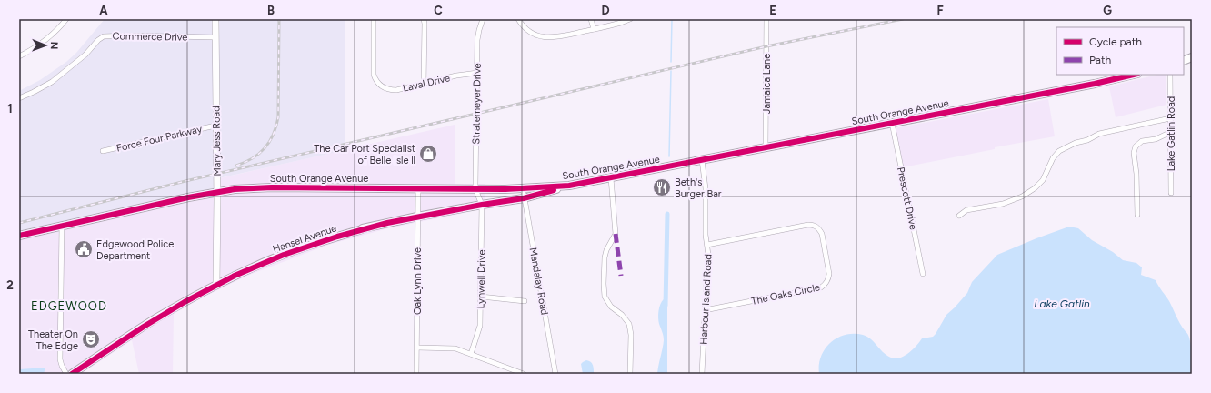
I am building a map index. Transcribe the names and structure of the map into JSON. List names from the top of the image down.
{
  "streets": {
    "main road": ["South Orange Avenue", "Hansel Avenue"],
    "street": [
      "Commerce Drive",
      "Laval Drive",
      "Jamaica Lane",
      "Stratemeyer Drive",
      "Lake Gatlin Road",
      "Force Four Parkway",
      "Mary Jess Road",
      "Prescott Drive",
      "Lynwell Drive",
      "Oak Lynn Drive",
      "Mandalay Road",
      "The Oaks Circle",
      "Harbour Island Road"
    ]
  },
  "crossings": [
    ["Commerce Drive", "Mary Jess Road"],
    ["Laval Drive", "Stratemeyer Drive"],
    ["Jamaica Lane", "South Orange Avenue"],
    ["Stratemeyer Drive", "South Orange Avenue"],
    ["South Orange Avenue", "Mary Jess Road"],
    ["South Orange Avenue", "Prescott Drive"],
    ["South Orange Avenue", "Hansel Avenue"],
    ["South Orange Avenue", "Oak Lynn Drive"],
    ["South Orange Avenue", "Mandalay Road"],
    ["South Orange Avenue", "Harbour Island Road"],
    ["Force Four Parkway", "Mary Jess Road"],
    ["Mary Jess Road", "Hansel Avenue"],
    ["Hansel Avenue", "Lynwell Drive"],
    ["Hansel Avenue", "Oak Lynn Drive"],
    ["Hansel Avenue", "Mandalay Road"],
    ["The Oaks Circle", "Harbour Island Road"]
  ],
  "districts": ["EDGEWOOD"],
  "water": ["Lake Gatlin"],
  "places": {
    "shop": ["The Car Port Specialist of Belle Isle ll"],
    "restaurant": ["Beth's Burger Bar"],
    "public building": ["Edgewood Police Department"],
    "theatre": ["Theater On The Edge"]
  },
  "legend": ["Cycle path", "Path"],
  "north": "right",
  "grid": {
    "columns": [
      "A",
      "B",
      "C",
      "D",
      "E",
      "F",
      "G"
    ],
    "rows": ["1", "2"]
  }
}
